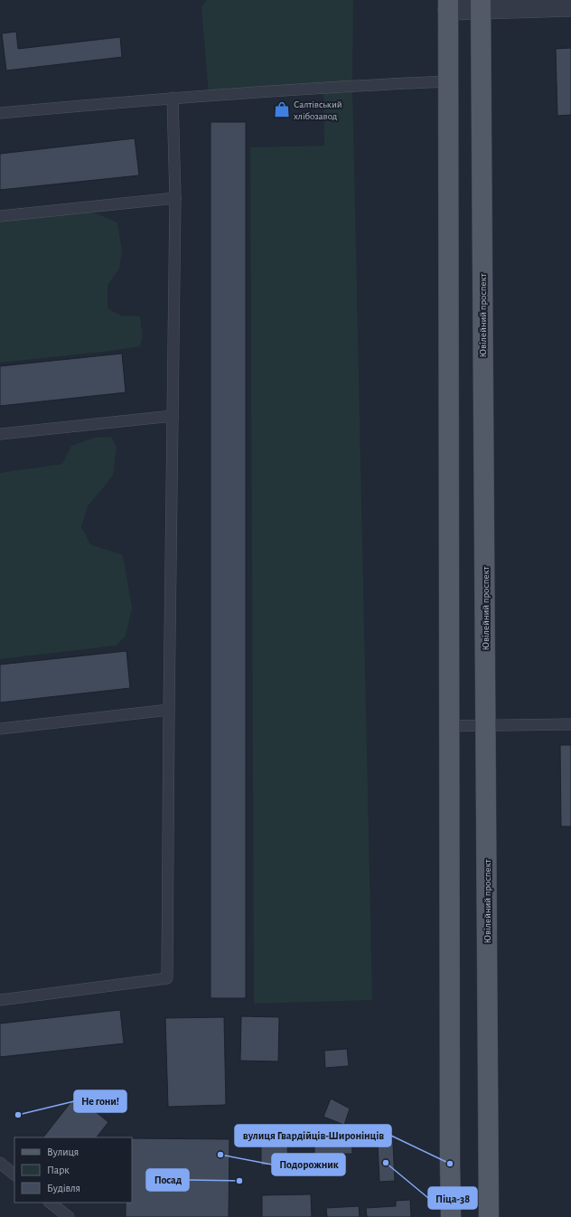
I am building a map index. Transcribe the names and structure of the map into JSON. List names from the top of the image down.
{
  "streets": {
    "main road": ["Ювілейний проспект"]
  },
  "places": {
    "shop": ["Салтівський хлібозавод"],
    "other": [
      "Не гони!",
      "Подорожник",
      "Піца-38",
      "вулиця Гвардійців-Широнінців",
      "Посад"
    ]
  },
  "legend": ["Вулиця", "Парк", "Будівля"]
}
